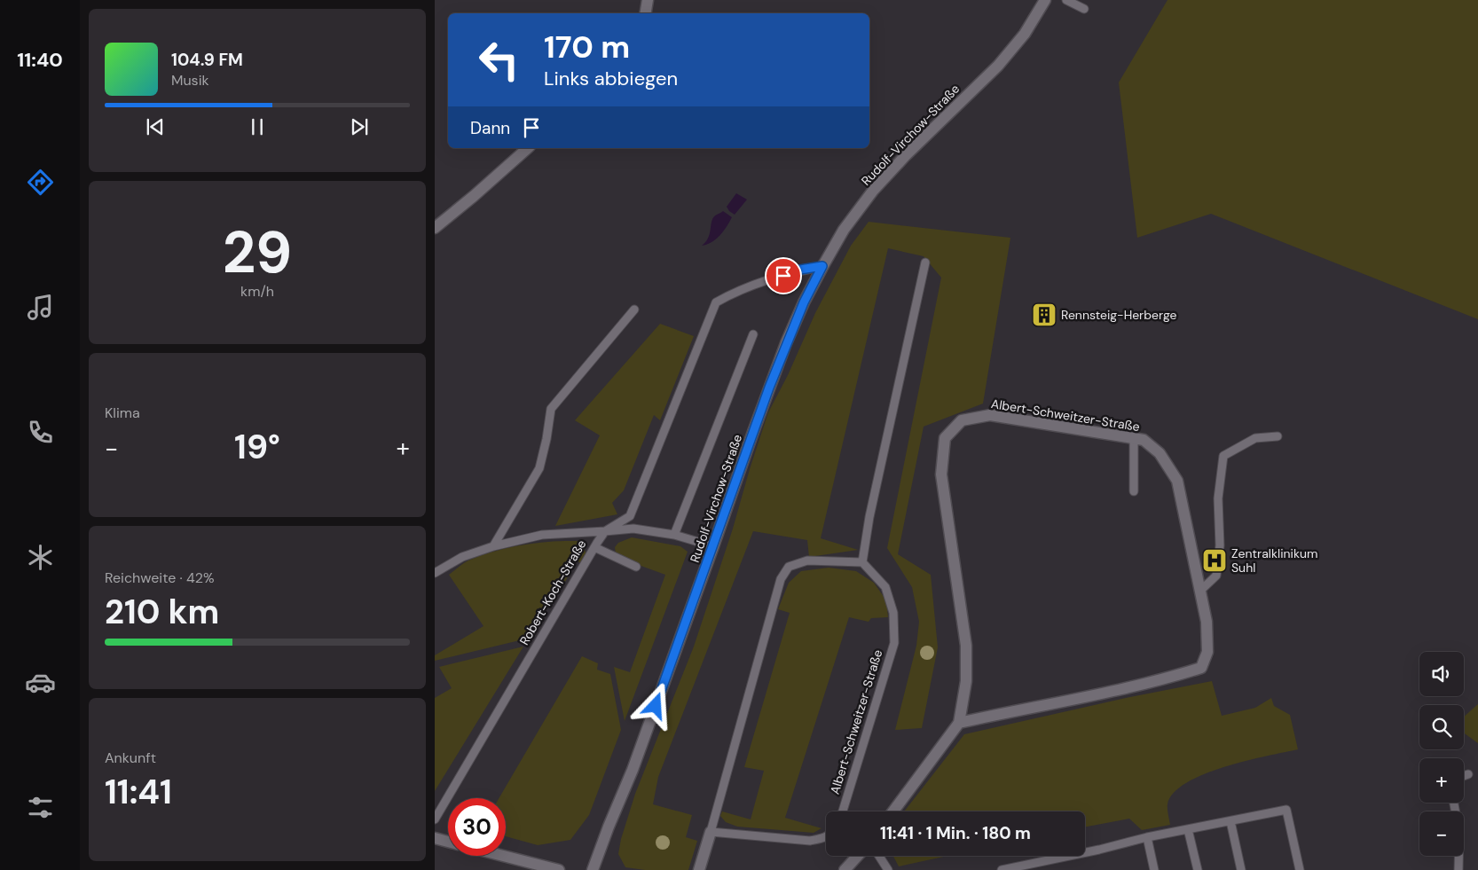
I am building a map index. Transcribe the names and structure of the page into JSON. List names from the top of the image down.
{
  "streets": {
    "street": ["Rudolf-Virchow-Straße", "Albert-Schweitzer-Straße"],
    "lane": ["Robert-Koch-Straße"]
  },
  "places": {
    "building": ["Rennsteig-Herberge"],
    "hospital": ["Zentralklinikum Suhl"]
  },
  "page": {
    "tabs": "11:40",
    "turn": ["170 m", "Links abbiegen"],
    "song": ["104.9 FM", "Musik"],
    "then": "Dann",
    "tile": [
      ["29", "km/h"],
      "Klima",
      ["Reichweite · 42%", "210 km"],
      ["Ankunft", "11:41"]
    ],
    "heat": ["−", "19°", "+"],
    "map_buttons": ["+", "−"],
    "limit": "30",
    "trip": "11:41 · 1 Min. · 180 m"
  }
}
